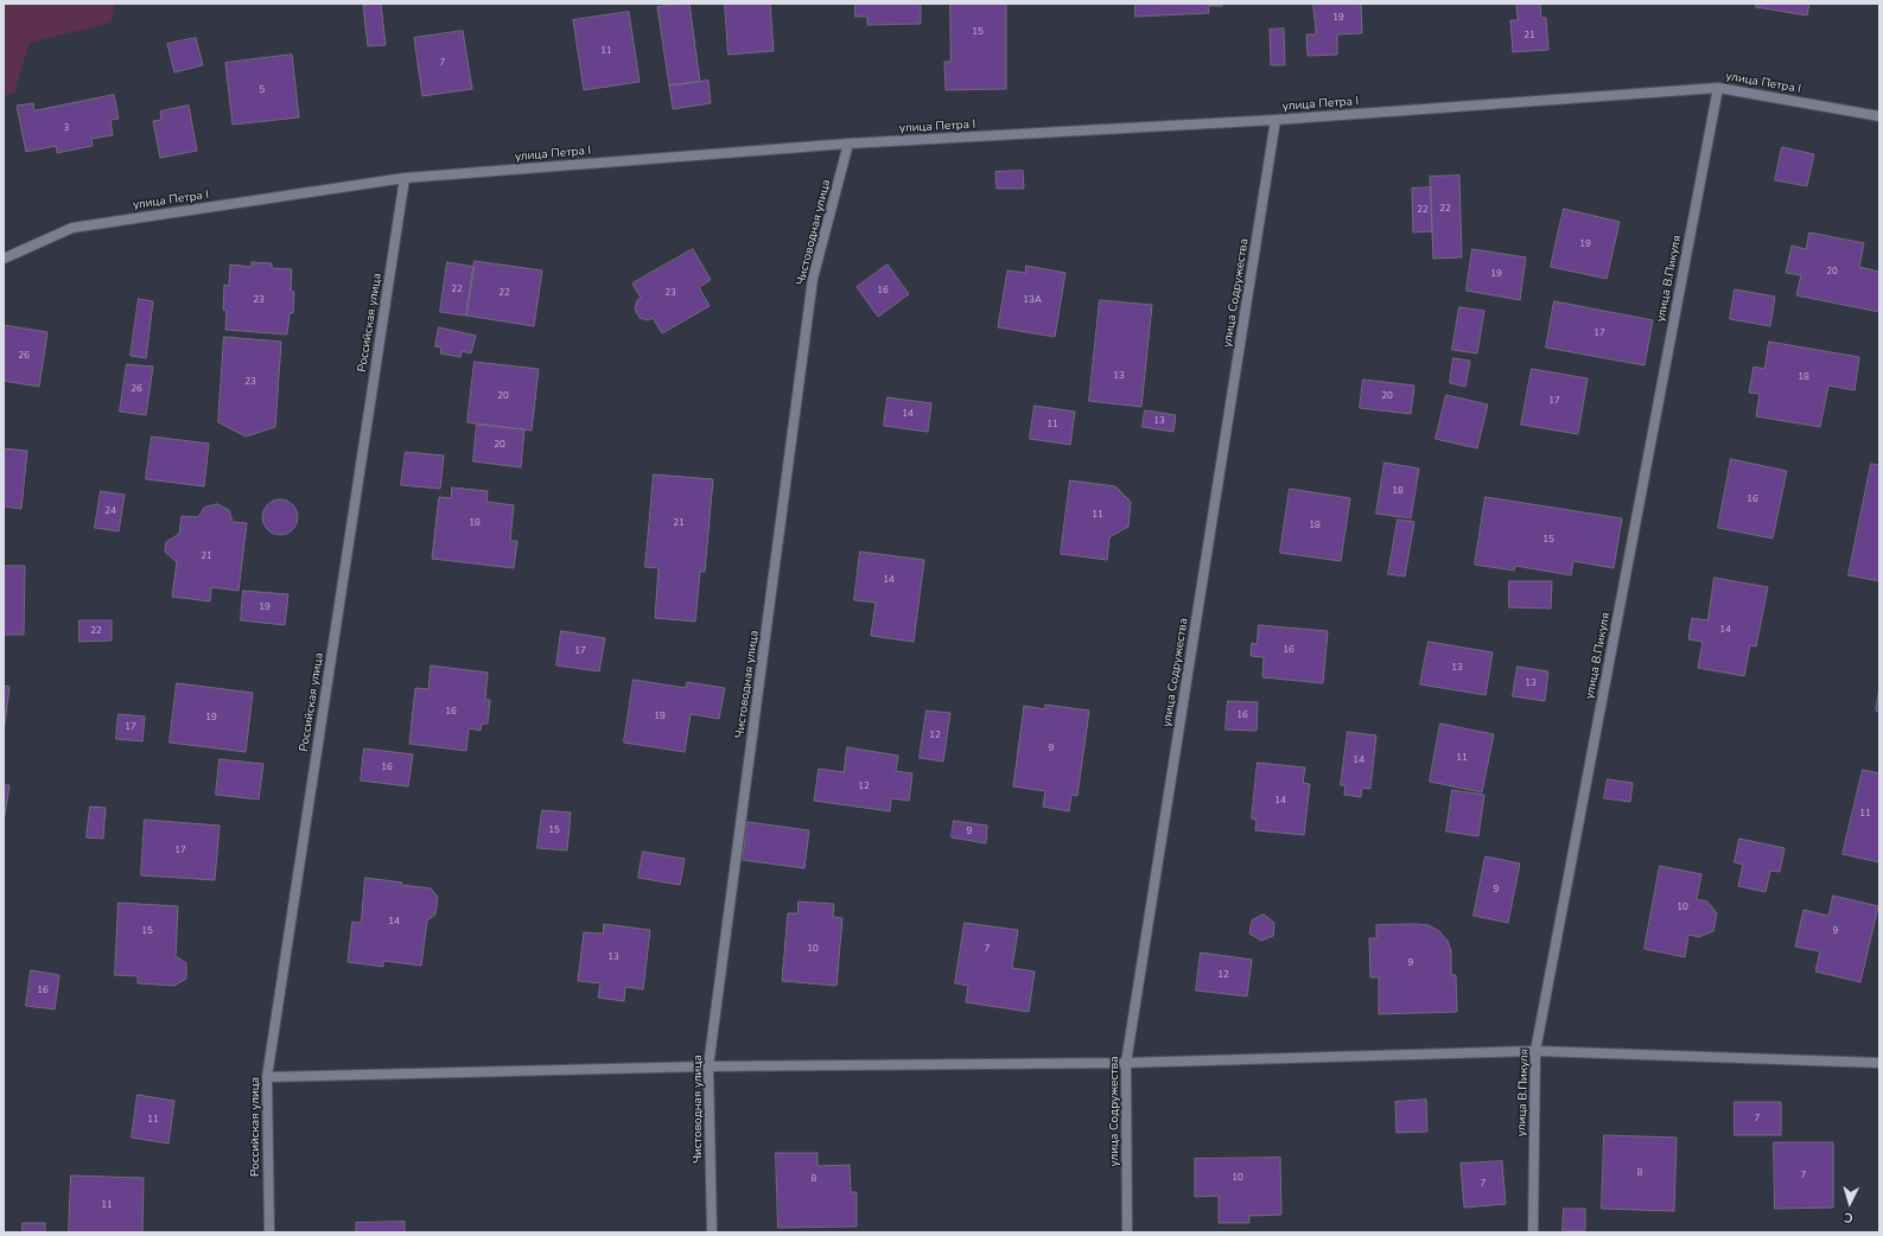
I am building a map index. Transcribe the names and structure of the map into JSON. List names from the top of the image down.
{
  "streets": {
    "street": [
      "улица Петра I",
      "Чистоводная улица",
      "улица В.Пикуля",
      "улица Содружества",
      "Российская улица"
    ]
  },
  "crossings": [
    ["улица Петра I", "Чистоводная улица"],
    ["улица Петра I", "улица В.Пикуля"],
    ["улица Петра I", "улица Содружества"],
    ["улица Петра I", "Российская улица"]
  ],
  "house_numbers": [
    "19",
    "15",
    "21",
    "11",
    "7",
    "5",
    "3",
    "22",
    "22",
    "19",
    "20",
    "19",
    "22",
    "16",
    "22",
    "23",
    "23",
    "13А",
    "17",
    "26",
    "13",
    "18",
    "23",
    "26",
    "20",
    "20",
    "17",
    "14",
    "13",
    "11",
    "20",
    "18",
    "16",
    "24",
    "11",
    "18",
    "21",
    "18",
    "15",
    "21",
    "14",
    "19",
    "14",
    "22",
    "16",
    "17",
    "13",
    "13",
    "16",
    "16",
    "19",
    "19",
    "17",
    "12",
    "9",
    "11",
    "14",
    "16",
    "12",
    "14",
    "11",
    "15",
    "9",
    "17",
    "9",
    "10",
    "14",
    "15",
    "9",
    "10",
    "7",
    "13",
    "9",
    "12",
    "16",
    "7",
    "11",
    "8",
    "7",
    "10",
    "8",
    "7",
    "11"
  ],
  "north": "bottom"
}
